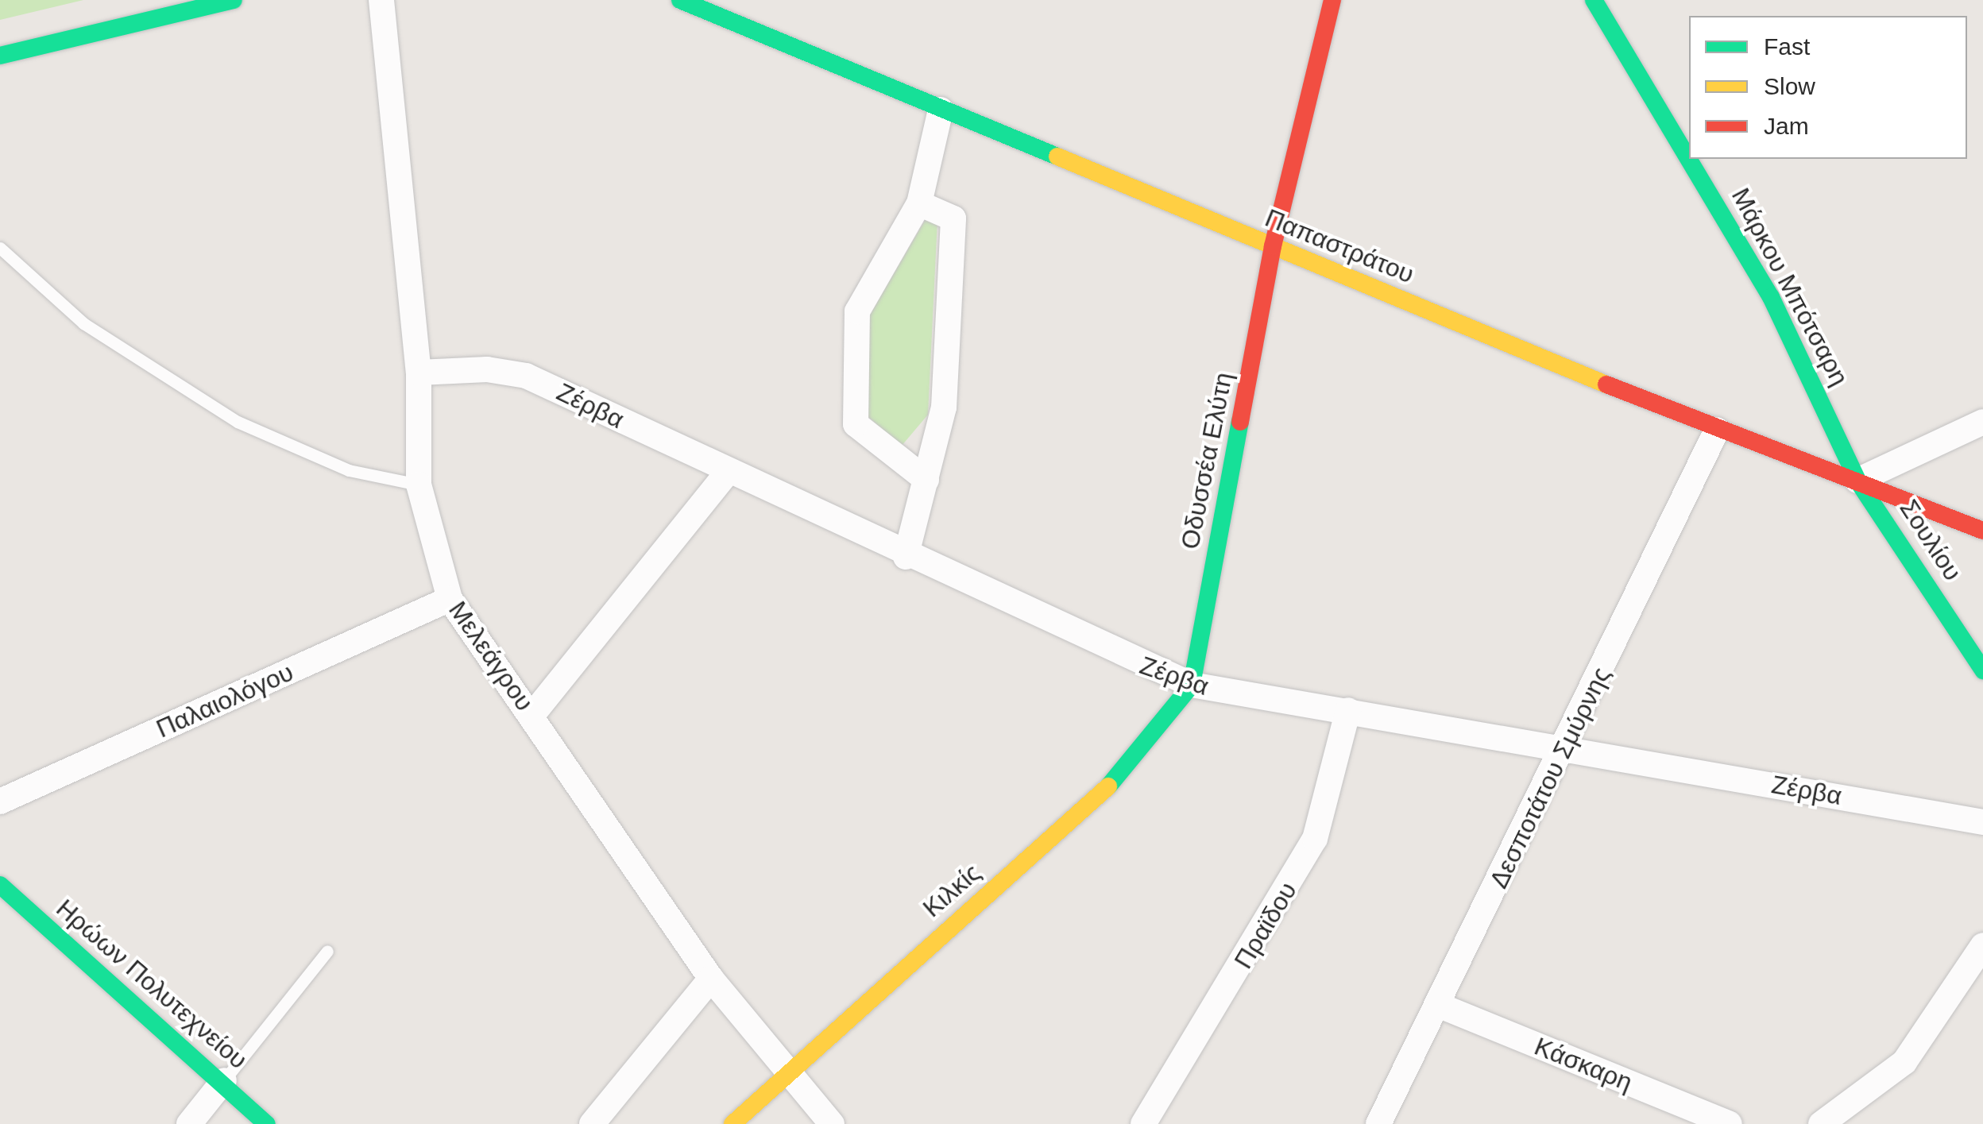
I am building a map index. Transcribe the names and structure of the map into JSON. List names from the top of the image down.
{
  "streets": {
    "street": [
      "Παπαστράτου",
      "Μάρκου Μπότσαρη",
      "Ζέρβα",
      "Οδυσσέα Ελύτη",
      "Σουλίου",
      "Μελεάγρου",
      "Παλαιολόγου",
      "Δεσποτάτου Σμύρνης",
      "Κιλκίς",
      "Πραϊδου",
      "Ηρώων Πολυτεχνείου",
      "Κάσκαρη"
    ]
  },
  "crossings": [
    ["Παπαστράτου", "Μάρκου Μπότσαρη"],
    ["Παπαστράτου", "Οδυσσέα Ελύτη"],
    ["Παπαστράτου", "Σουλίου"],
    ["Παπαστράτου", "Δεσποτάτου Σμύρνης"],
    ["Μάρκου Μπότσαρη", "Σουλίου"],
    ["Ζέρβα", "Οδυσσέα Ελύτη"],
    ["Ζέρβα", "Μελεάγρου"],
    ["Ζέρβα", "Δεσποτάτου Σμύρνης"],
    ["Ζέρβα", "Κιλκίς"],
    ["Ζέρβα", "Πραϊδου"],
    ["Οδυσσέα Ελύτη", "Κιλκίς"],
    ["Μελεάγρου", "Παλαιολόγου"],
    ["Μελεάγρου", "Κιλκίς"],
    ["Δεσποτάτου Σμύρνης", "Κάσκαρη"]
  ],
  "legend": ["Fast", "Slow", "Jam"]
}
